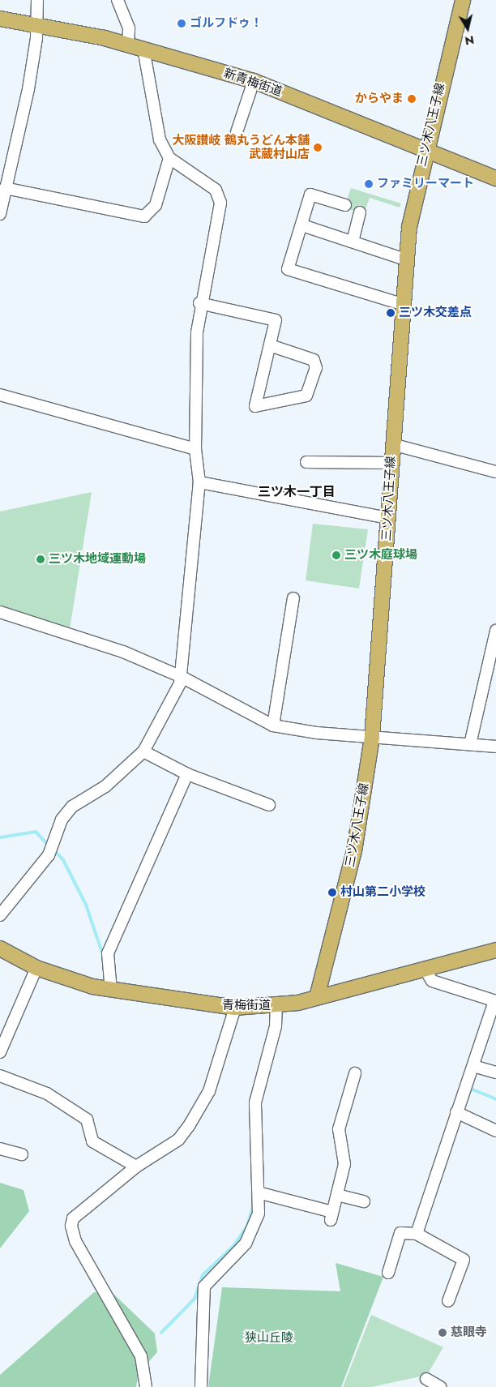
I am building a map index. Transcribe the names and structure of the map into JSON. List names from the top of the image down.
{
  "streets": {
    "main road": ["新青梅街道", "三ツ木八王子線", "青梅街道"]
  },
  "crossings": [
    ["新青梅街道", "三ツ木八王子線"],
    ["三ツ木八王子線", "青梅街道"]
  ],
  "districts": ["三ツ木一丁目"],
  "parks": ["狭山丘陵"],
  "places": [
    "ゴルフドゥ！",
    "からやま",
    "大阪讃岐 鶴丸うどん本舗 武蔵村山店",
    "ファミリーマート",
    "三ツ木交差点",
    "三ツ木庭球場",
    "三ツ木地域運動場",
    "村山第二小学校",
    "慈眼寺"
  ],
  "north": "bottom"
}
